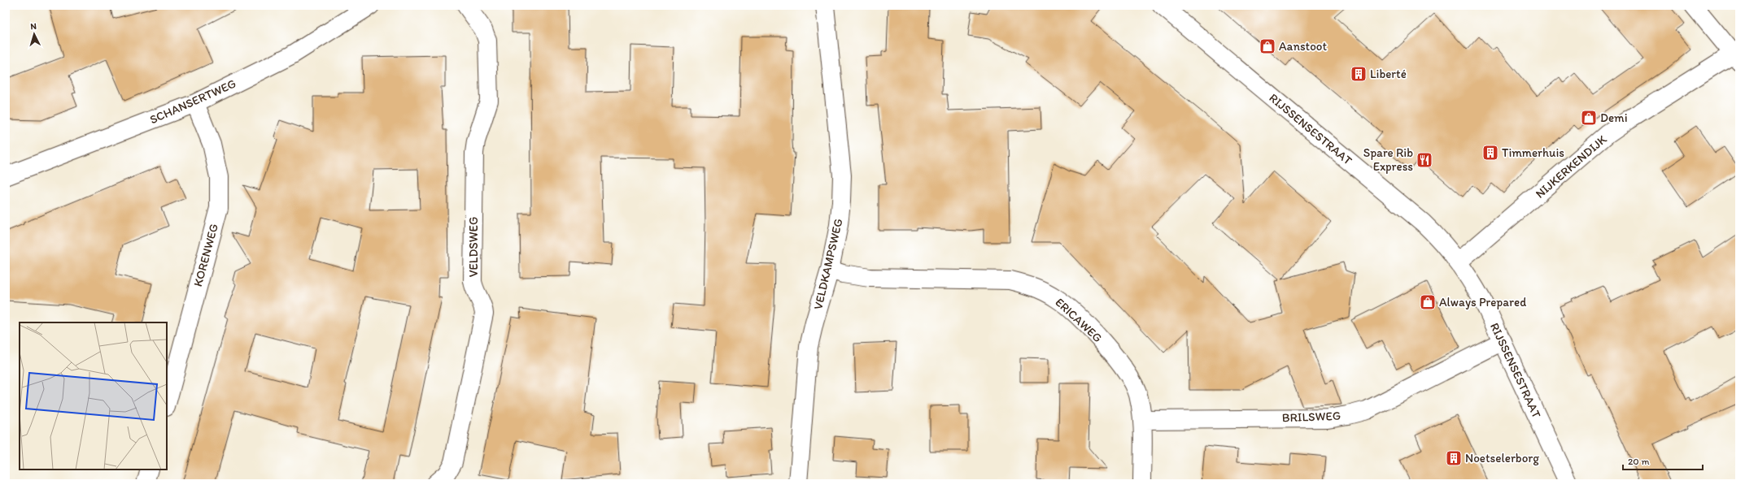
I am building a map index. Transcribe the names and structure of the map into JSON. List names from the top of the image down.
{
  "streets": {
    "street": [
      "SCHANSERTWEG",
      "RIJSSENSESTRAAT",
      "NIJKERKENDIJK",
      "VELDSWEG",
      "KORENWEG",
      "VELDKAMPSWEG",
      "ERICAWEG",
      "BRILSWEG"
    ]
  },
  "crossings": [
    ["SCHANSERTWEG", "KORENWEG"],
    ["RIJSSENSESTRAAT", "NIJKERKENDIJK"],
    ["RIJSSENSESTRAAT", "BRILSWEG"],
    ["VELDKAMPSWEG", "ERICAWEG"],
    ["ERICAWEG", "BRILSWEG"]
  ],
  "places": {
    "shop": ["Aanstoot", "Demi", "Always Prepared"],
    "building": ["Liberté", "Timmerhuis", "Noetselerborg"],
    "restaurant": ["Spare Rib Express"]
  },
  "scale_bar": "20 m",
  "north": "top"
}
